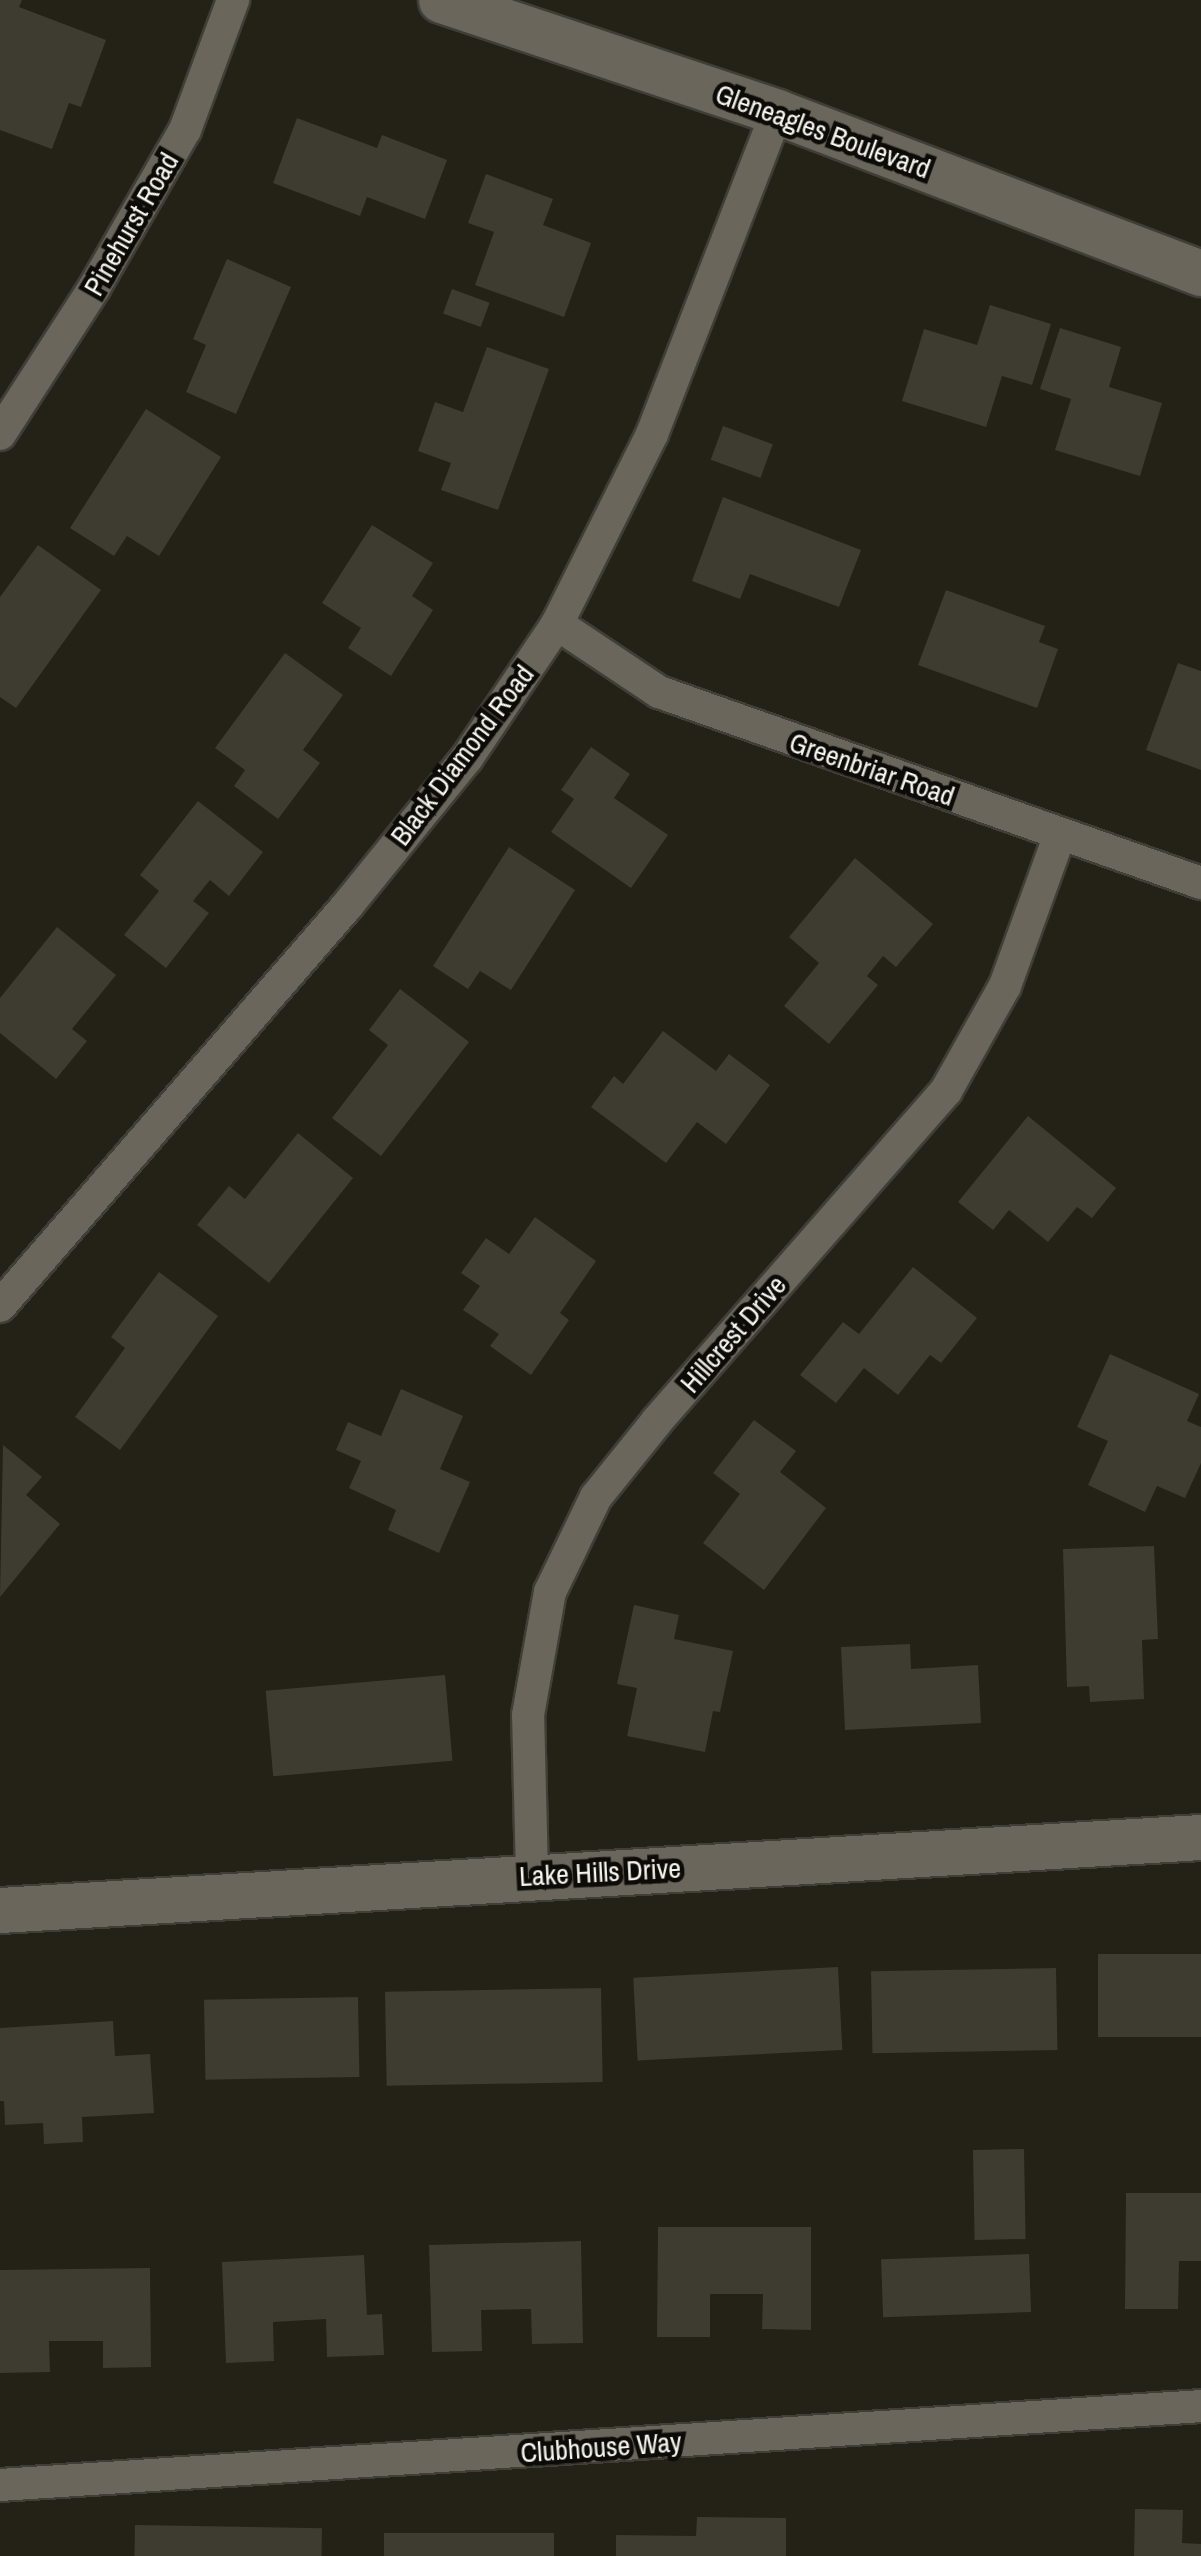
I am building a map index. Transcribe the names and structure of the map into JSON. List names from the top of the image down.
{
  "streets": {
    "street": [
      "Gleneagles Boulevard",
      "Pinehurst Road",
      "Black Diamond Road",
      "Greenbriar Road",
      "Hillcrest Drive",
      "Lake Hills Drive",
      "Clubhouse Way"
    ]
  },
  "crossings": [
    ["Gleneagles Boulevard", "Black Diamond Road"],
    ["Black Diamond Road", "Greenbriar Road"],
    ["Greenbriar Road", "Hillcrest Drive"],
    ["Hillcrest Drive", "Lake Hills Drive"]
  ]
}
